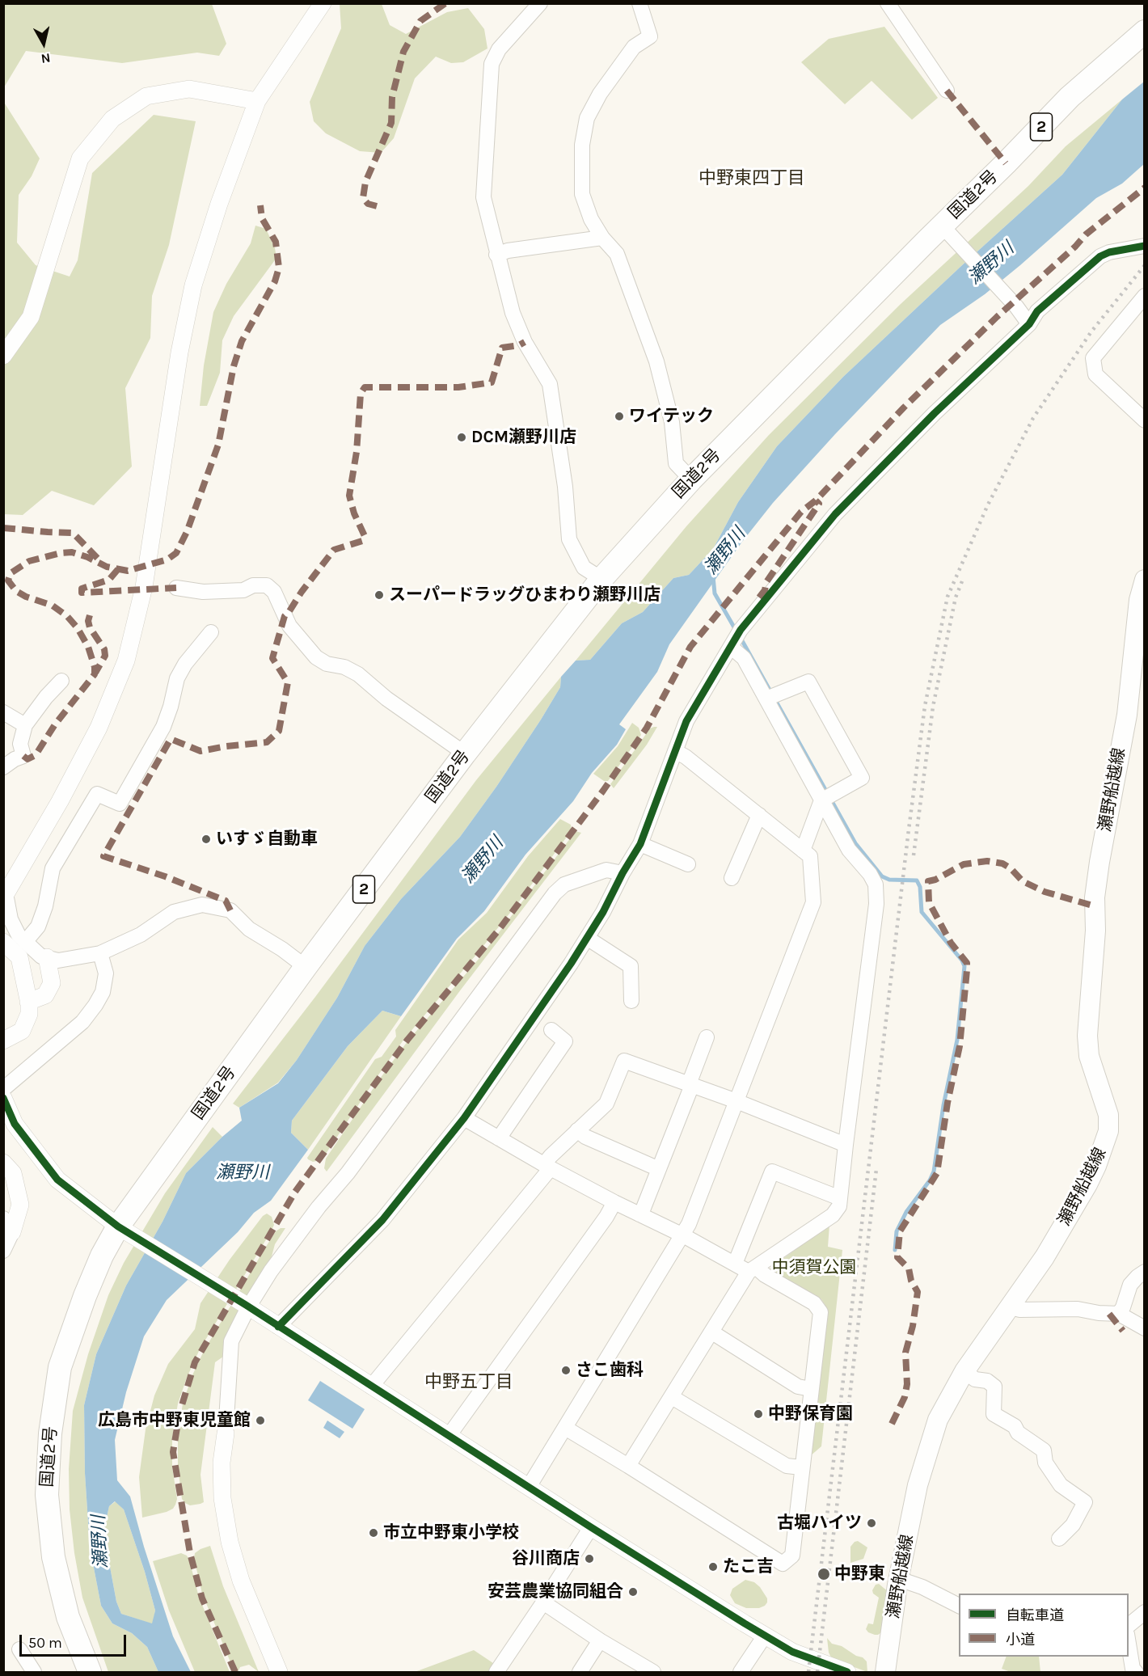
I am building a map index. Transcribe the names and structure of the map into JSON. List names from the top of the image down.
{
  "streets": {
    "highway": ["2", "国道2号"],
    "main road": ["瀬野船越線"]
  },
  "districts": ["中野東四丁目", "中野五丁目"],
  "water": ["瀬野川"],
  "parks": ["中須賀公園"],
  "places": [
    "ワイテック",
    "DCM瀬野川店",
    "スーパードラッグひまわり瀬野川店",
    "いすゞ自動車",
    "さこ歯科",
    "中野保育園",
    "広島市中野東児童館",
    "古堀ハイツ",
    "市立中野東小学校",
    "谷川商店",
    "たこ吉",
    "中野東",
    "安芸農業協同組合"
  ],
  "legend": ["自転車道", "小道"],
  "scale_bar": "50 m",
  "north": "bottom"
}
